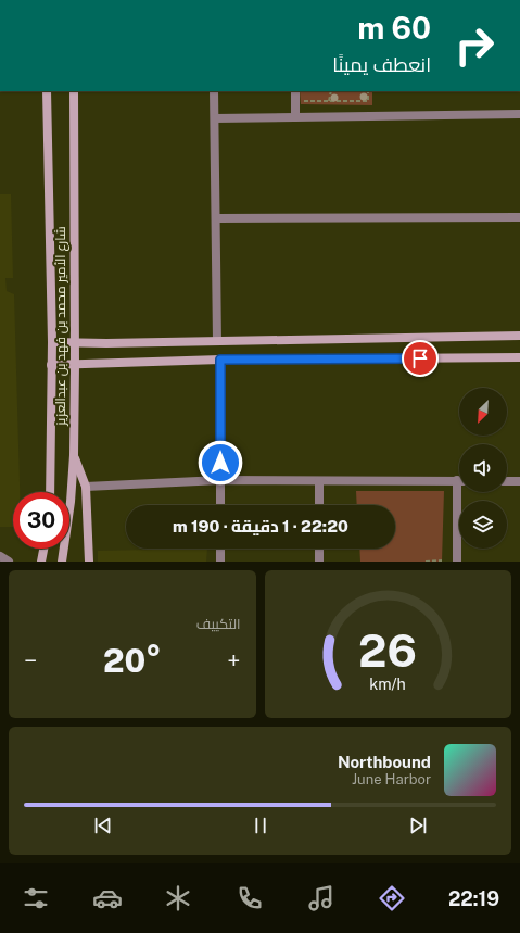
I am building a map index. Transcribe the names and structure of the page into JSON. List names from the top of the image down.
{
  "streets": {
    "main road": ["شارع الأمير محمد بن فهد بن عبدالعزيز"]
  },
  "north": "bottom left",
  "page": {
    "turn": ["60 m", "انعطف يمينًا"],
    "limit": "30",
    "trip": "22:20 · 1 دقيقة · 190 m",
    "tile": "التكييف",
    "heat": ["−", "20°", "+"],
    "song": ["Northbound", "June Harbor"],
    "tabs": "22:19",
    "gauge": ["26", "km/h"]
  }
}
